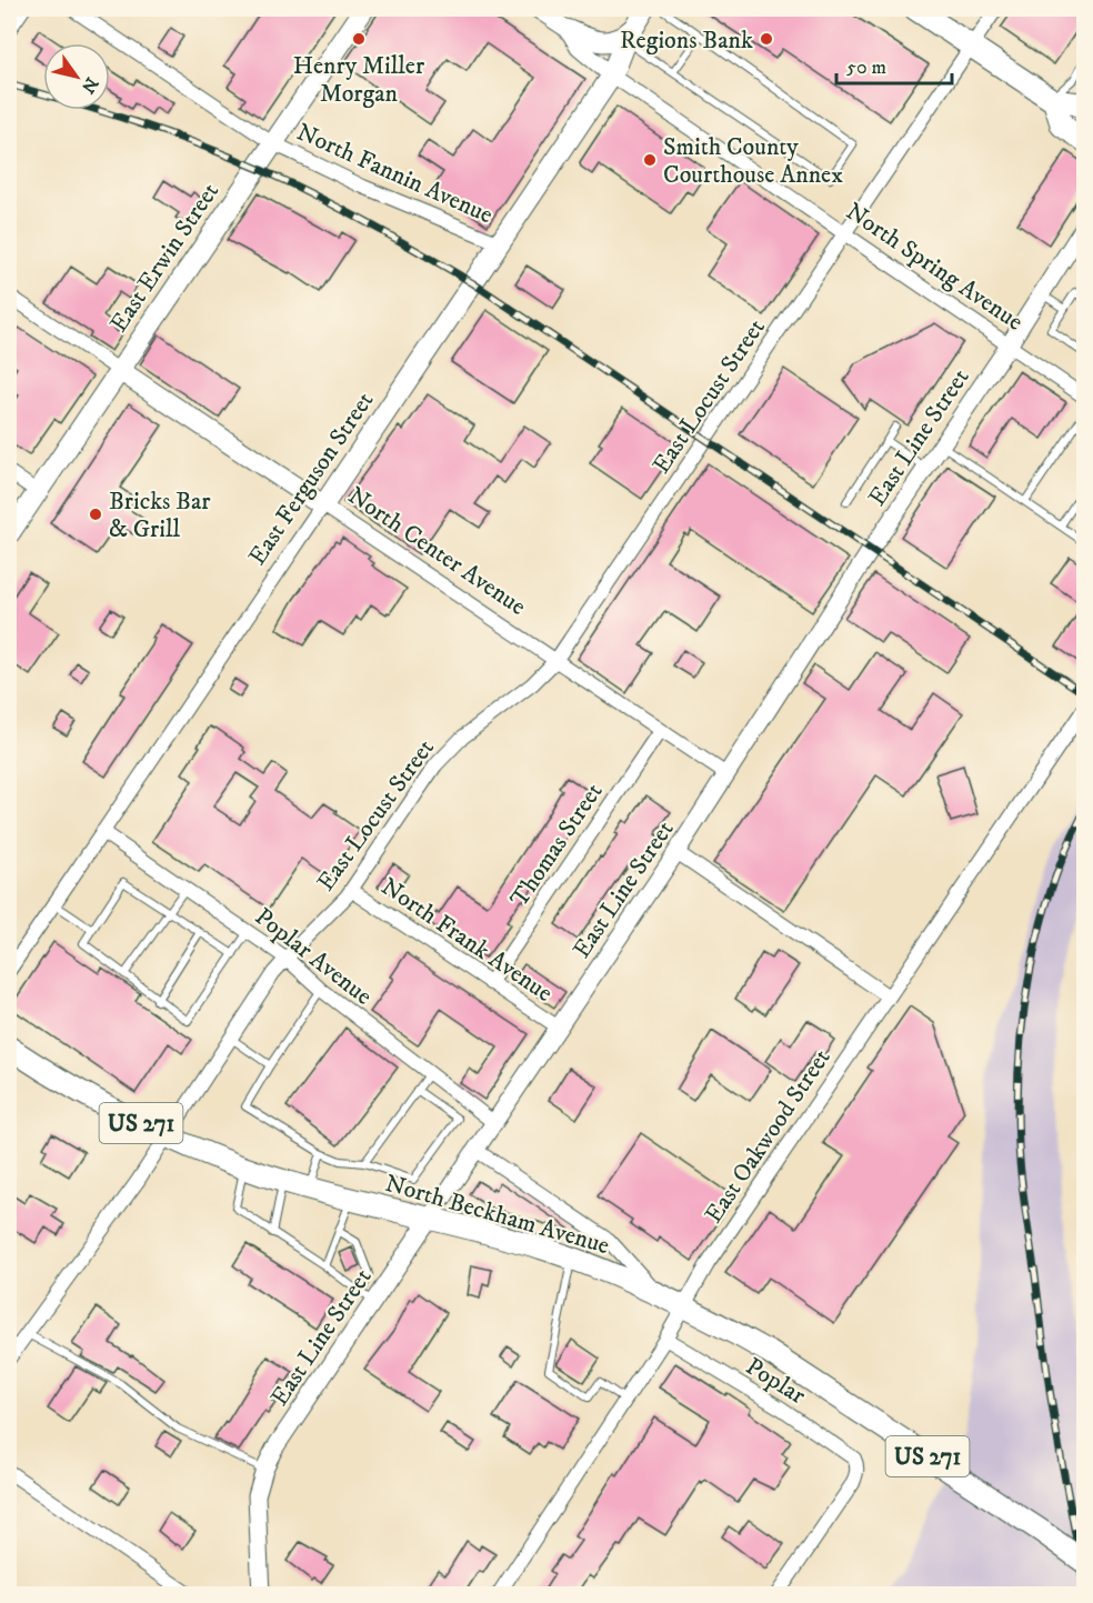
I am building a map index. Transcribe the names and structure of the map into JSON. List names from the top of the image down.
{
  "streets": {
    "main road": [
      "East Erwin Street",
      "East Ferguson Street",
      "North Center Avenue",
      "US 271",
      "North Beckham Avenue"
    ],
    "street": [
      "North Fannin Avenue",
      "North Spring Avenue",
      "East Locust Street",
      "East Line Street",
      "Thomas Street",
      "North Frank Avenue",
      "Poplar Avenue",
      "East Oakwood Street",
      "Poplar"
    ]
  },
  "crossings": [
    ["North Fannin Avenue", "East Erwin Street"],
    ["North Fannin Avenue", "East Ferguson Street"],
    ["East Erwin Street", "North Center Avenue"],
    ["North Spring Avenue", "East Locust Street"],
    ["North Spring Avenue", "East Line Street"],
    ["North Spring Avenue", "East Ferguson Street"],
    ["East Locust Street", "North Center Avenue"],
    ["East Locust Street", "North Frank Avenue"],
    ["East Locust Street", "Poplar Avenue"],
    ["East Locust Street", "North Beckham Avenue"],
    ["East Line Street", "North Center Avenue"],
    ["East Line Street", "North Frank Avenue"],
    ["East Line Street", "Poplar Avenue"],
    ["East Line Street", "North Beckham Avenue"],
    ["East Ferguson Street", "North Center Avenue"],
    ["East Ferguson Street", "Poplar Avenue"],
    ["North Center Avenue", "Thomas Street"],
    ["Thomas Street", "North Frank Avenue"],
    ["East Oakwood Street", "North Beckham Avenue"],
    ["East Oakwood Street", "Poplar"]
  ],
  "places": [
    "Henry Miller Morgan",
    "Regions Bank",
    "Smith County Courthouse Annex",
    "Bricks Bar & Grill"
  ],
  "scale_bar": "50 m",
  "north": "bottom right"
}
